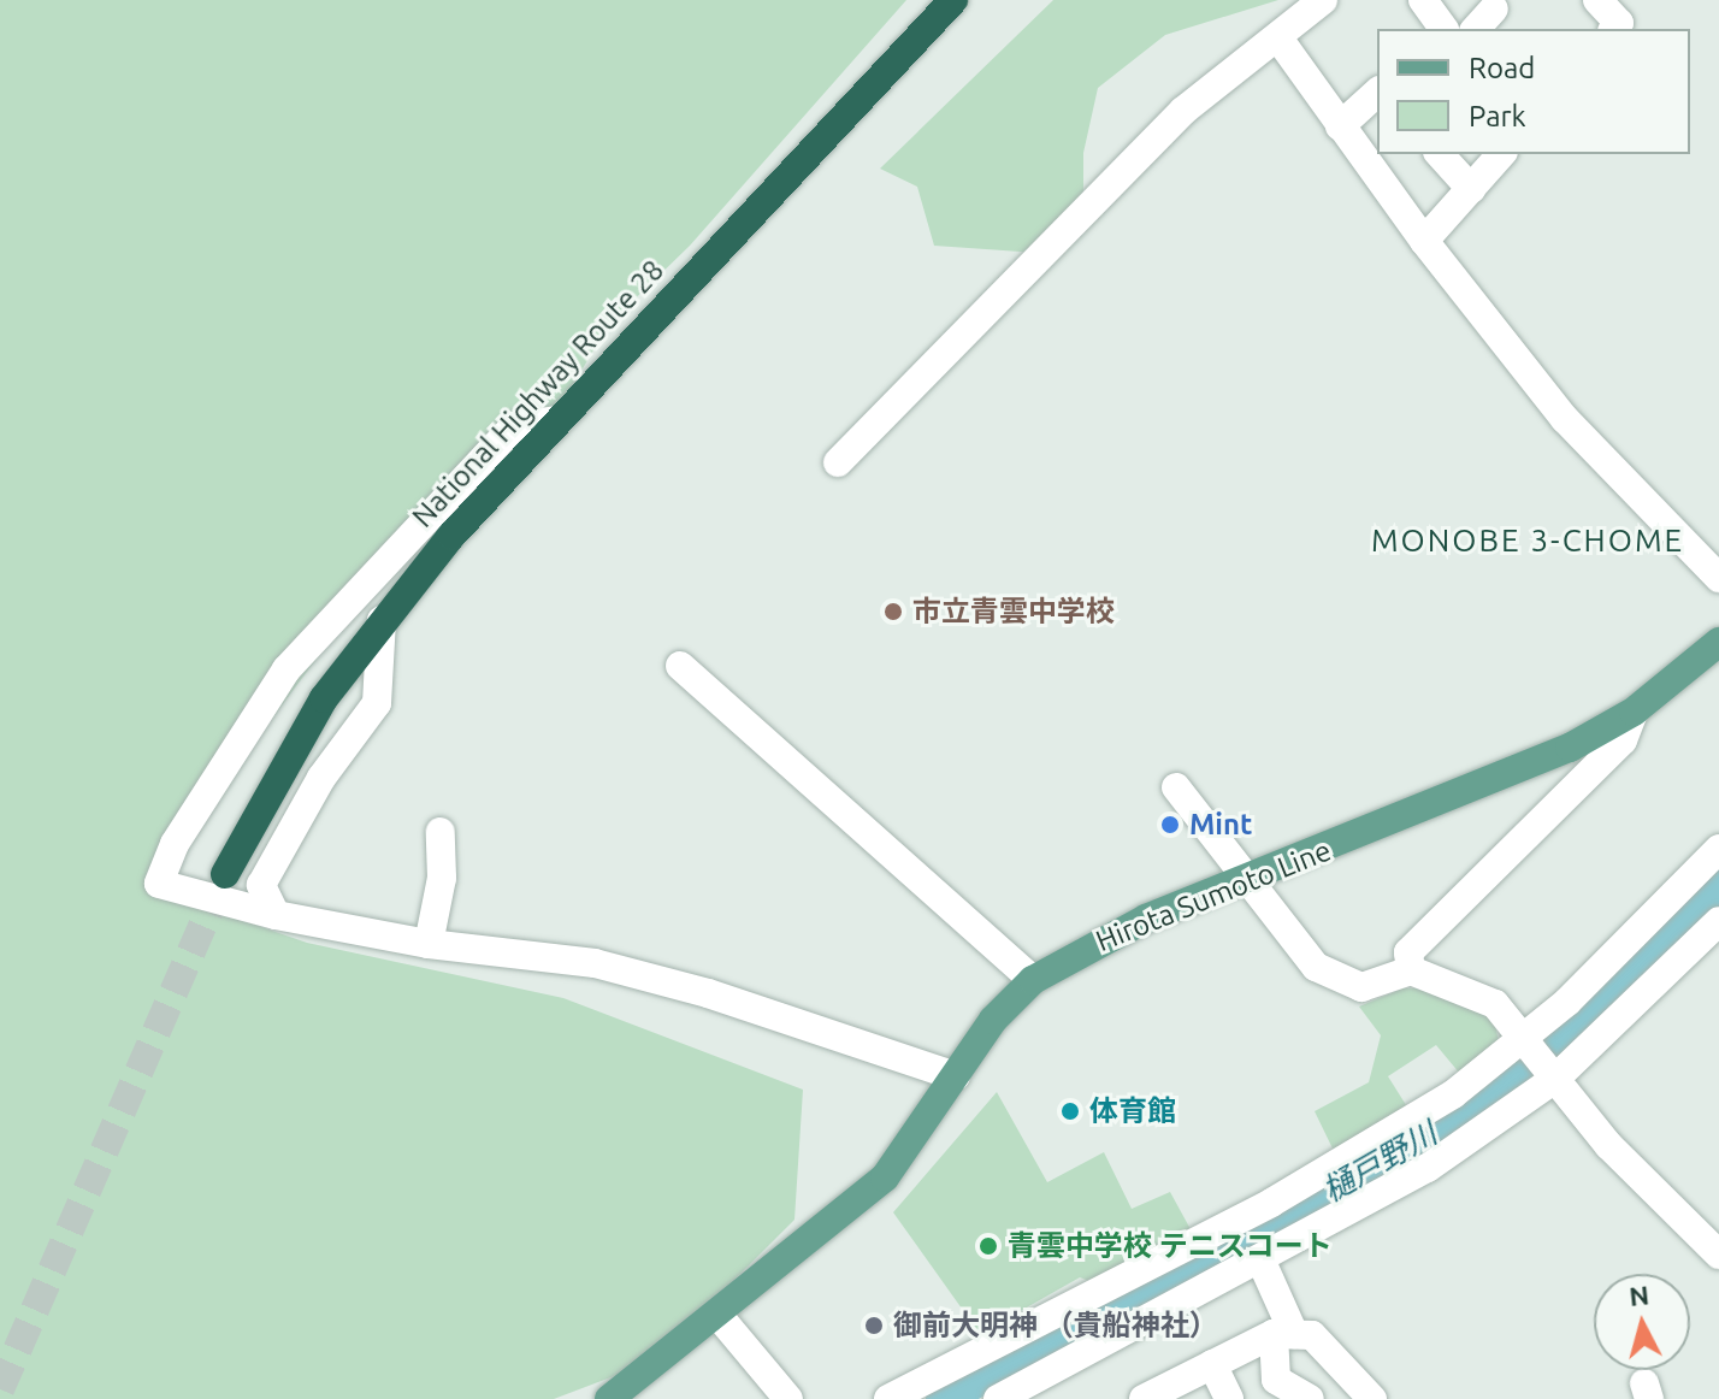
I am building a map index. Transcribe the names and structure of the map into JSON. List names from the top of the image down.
{
  "streets": {
    "highway": ["National Highway Route 28"],
    "main road": ["Hirota Sumoto Line"]
  },
  "districts": ["MONOBE 3-CHOME"],
  "water": ["樋戸野川"],
  "places": [
    "市立青雲中学校",
    "Mint",
    "体育館",
    "青雲中学校 テニスコート",
    "御前大明神 （貴船神社）"
  ],
  "legend": ["Road", "Park"],
  "north": "top"
}
